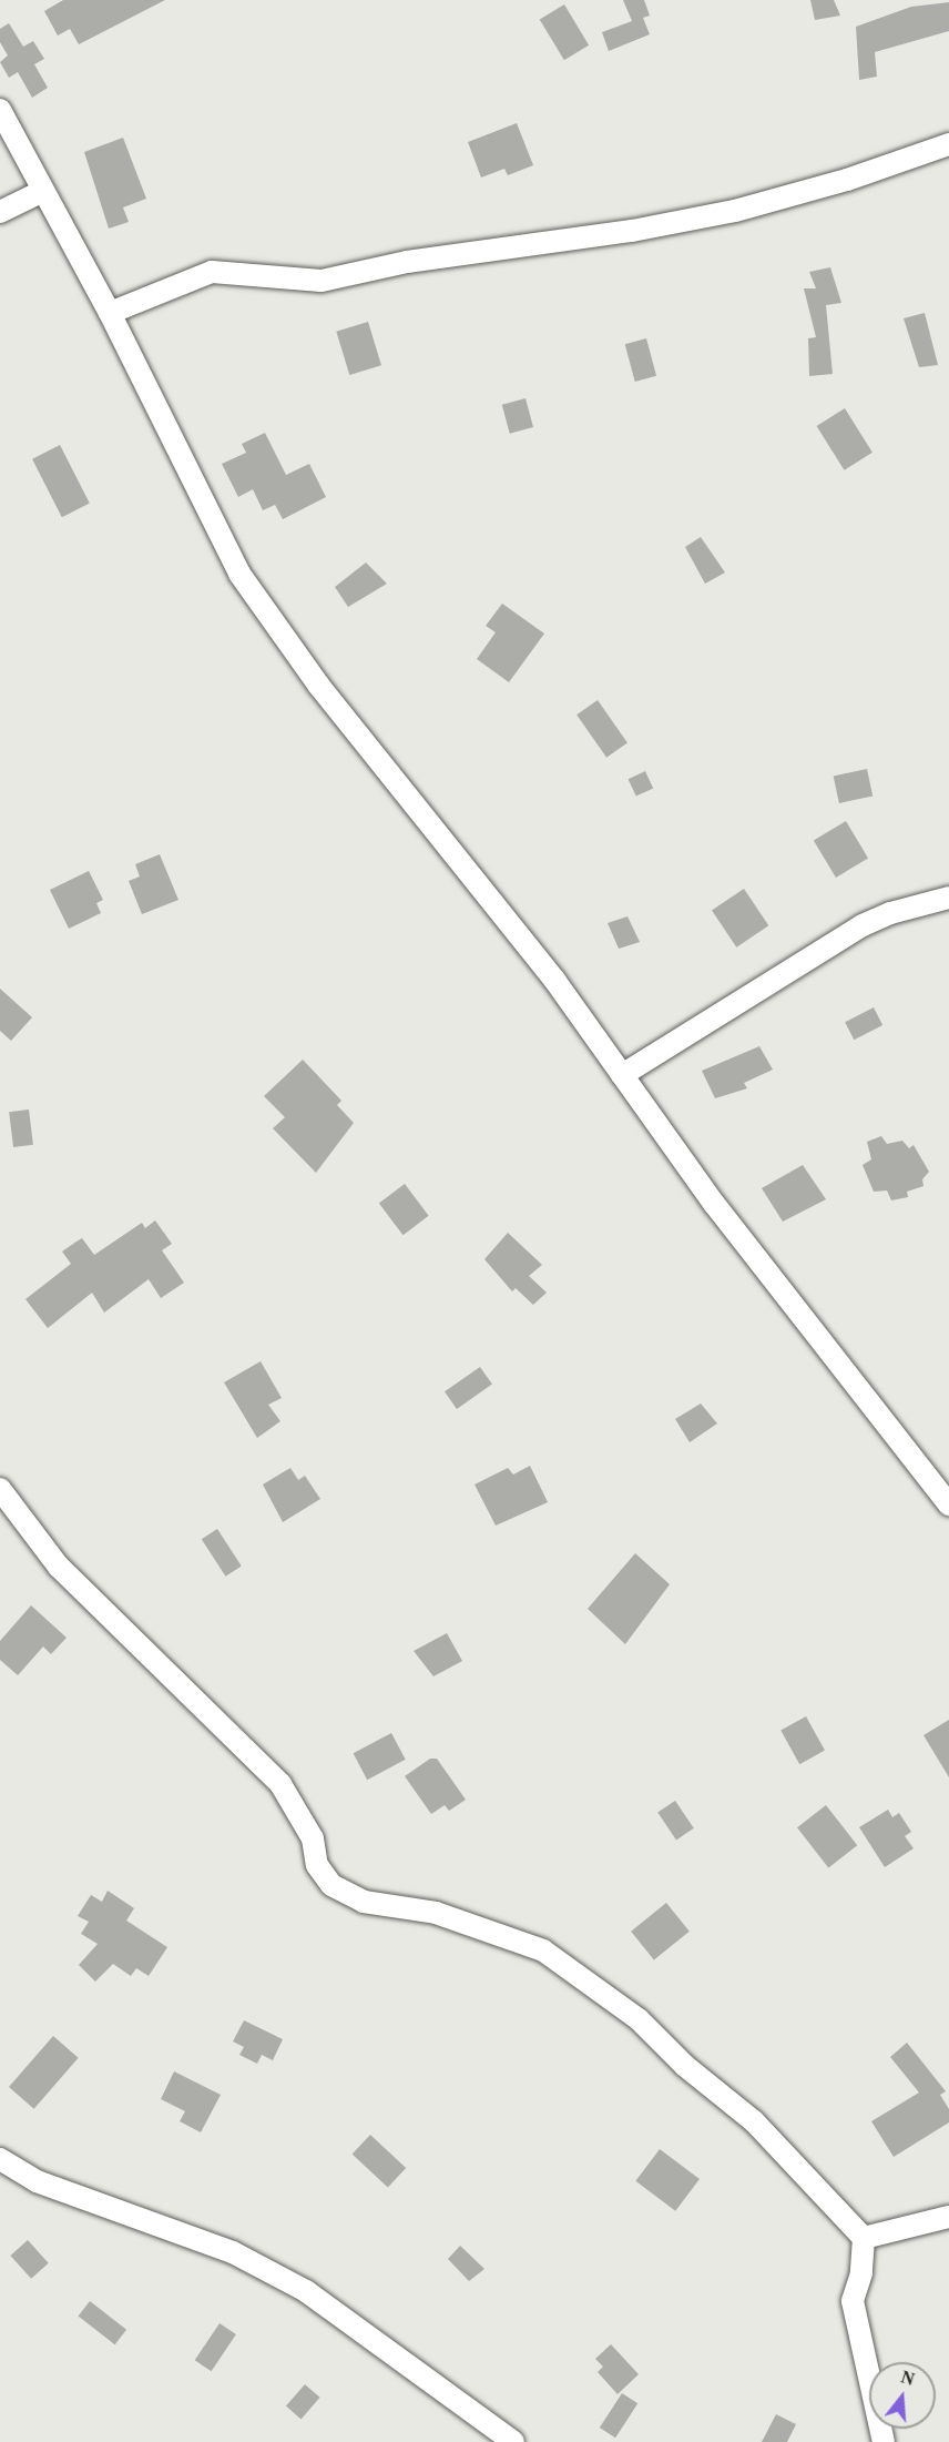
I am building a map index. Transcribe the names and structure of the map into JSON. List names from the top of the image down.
{
  "north": "top"
}
